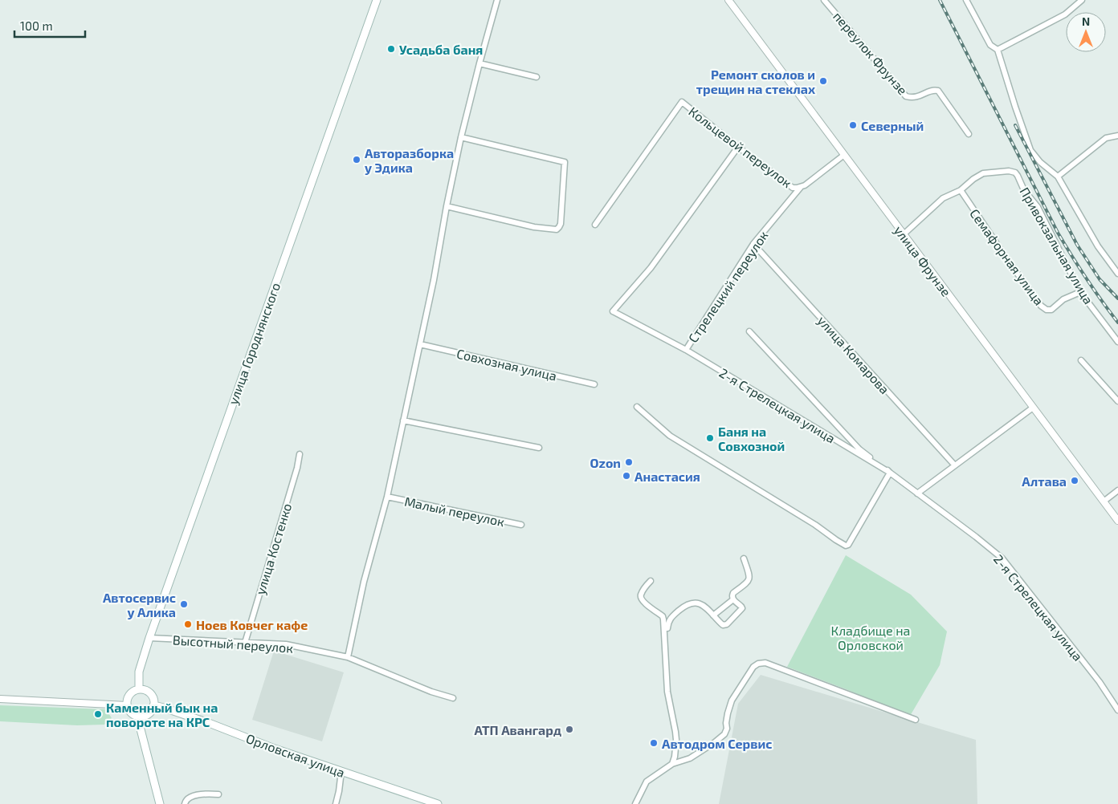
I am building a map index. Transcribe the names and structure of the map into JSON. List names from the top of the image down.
{
  "streets": {
    "main road": ["улица Городнянского", "Орловская улица"],
    "street": [
      "переулок Фрунзе",
      "Кольцевой переулок",
      "Привокзальная улица",
      "Семафорная улица",
      "улица Фрунзе",
      "Стрелецкий переулок",
      "улица Комарова",
      "Совхозная улица",
      "2-я Стрелецкая улица",
      "Малый переулок",
      "улица Костенко",
      "Высотный переулок"
    ]
  },
  "crossings": [
    ["Кольцевой переулок", "улица Фрунзе"],
    ["Кольцевой переулок", "Стрелецкий переулок"],
    ["Кольцевой переулок", "2-я Стрелецкая улица"],
    ["Привокзальная улица", "Семафорная улица"],
    ["Стрелецкий переулок", "улица Комарова"],
    ["Стрелецкий переулок", "2-я Стрелецкая улица"],
    ["улица Городнянского", "Высотный переулок"],
    ["улица Городнянского", "Орловская улица"],
    ["улица Костенко", "Высотный переулок"]
  ],
  "parks": ["Кладбище на Орловской"],
  "places": [
    "Усадьба баня",
    "Ремонт сколов и трещин на стеклах",
    "Северный",
    "Авторазборка у Эдика",
    "Баня на Совхозной",
    "Ozon",
    "Анастасия",
    "Алтава",
    "Автосервис у Алика",
    "Ноев Ковчег кафе",
    "Каменный бык на повороте на КРС",
    "АТП Авангард",
    "Автодром Сервис"
  ],
  "scale_bar": "100 m",
  "north": "top"
}
